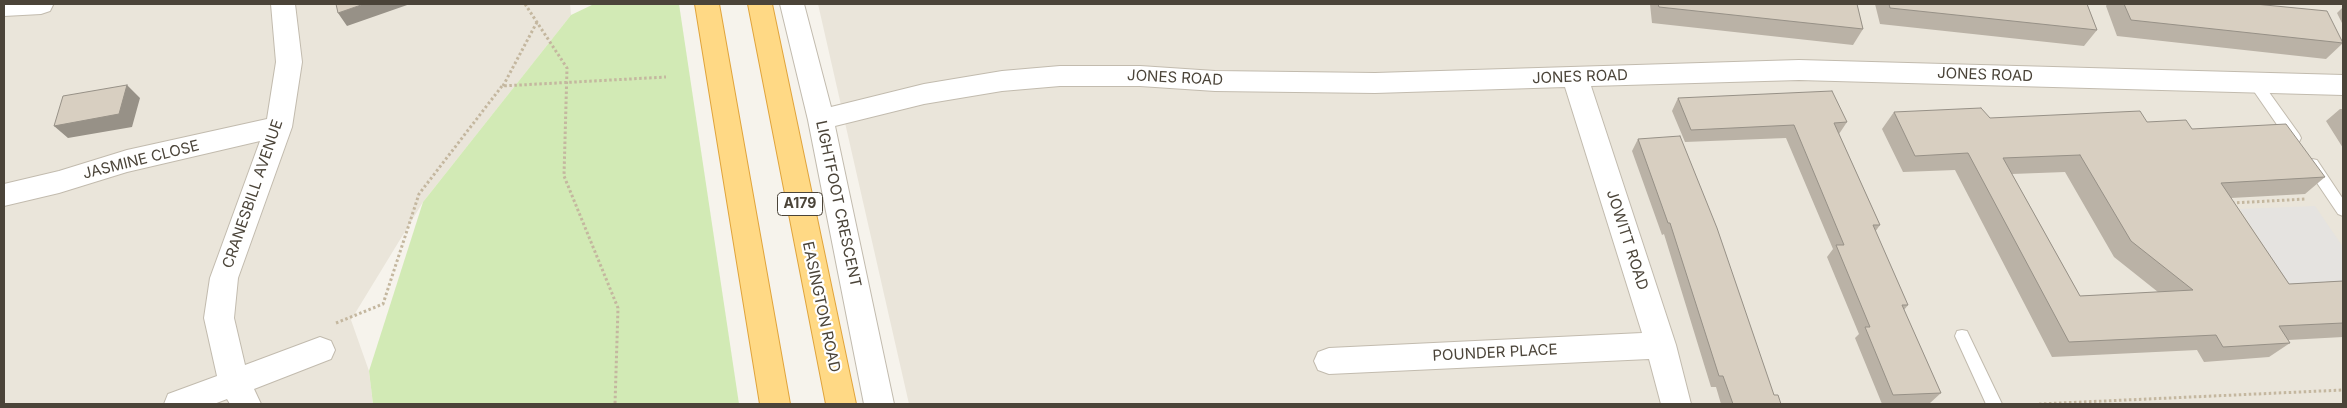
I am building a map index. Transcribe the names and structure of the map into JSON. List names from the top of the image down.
{
  "streets": {
    "highway": ["A179", "EASINGTON ROAD"],
    "street": [
      "JONES ROAD",
      "JASMINE CLOSE",
      "CRANESBILL AVENUE",
      "LIGHTFOOT CRESCENT",
      "JOWITT ROAD",
      "POUNDER PLACE"
    ]
  },
  "crossings": [
    ["JONES ROAD", "LIGHTFOOT CRESCENT"],
    ["JONES ROAD", "JOWITT ROAD"],
    ["JASMINE CLOSE", "CRANESBILL AVENUE"],
    ["JOWITT ROAD", "POUNDER PLACE"]
  ]
}
